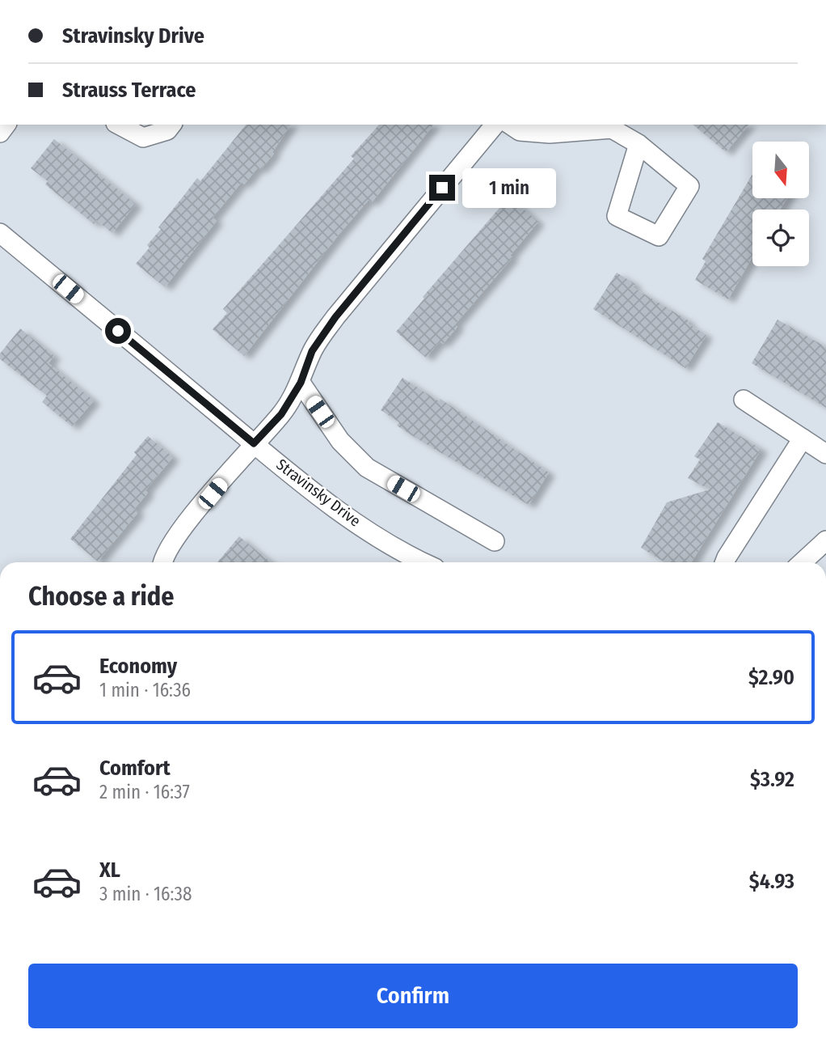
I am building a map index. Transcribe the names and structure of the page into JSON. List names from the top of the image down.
{
  "streets": {
    "street": ["Stravinsky Drive"]
  },
  "north": "bottom",
  "page": {
    "banner": ["Stravinsky Drive", "Strauss Terrace"],
    "bubble": "1 min",
    "heading": "Choose a ride",
    "list": [
      {
        "name": "Economy",
        "note": "1 min · 16:36",
        "value": "$2.90"
      },
      {
        "name": "Comfort",
        "note": "2 min · 16:37",
        "value": "$3.92"
      },
      {
        "name": "XL",
        "note": "3 min · 16:38",
        "value": "$4.93"
      }
    ],
    "buttons": "Confirm"
  }
}
